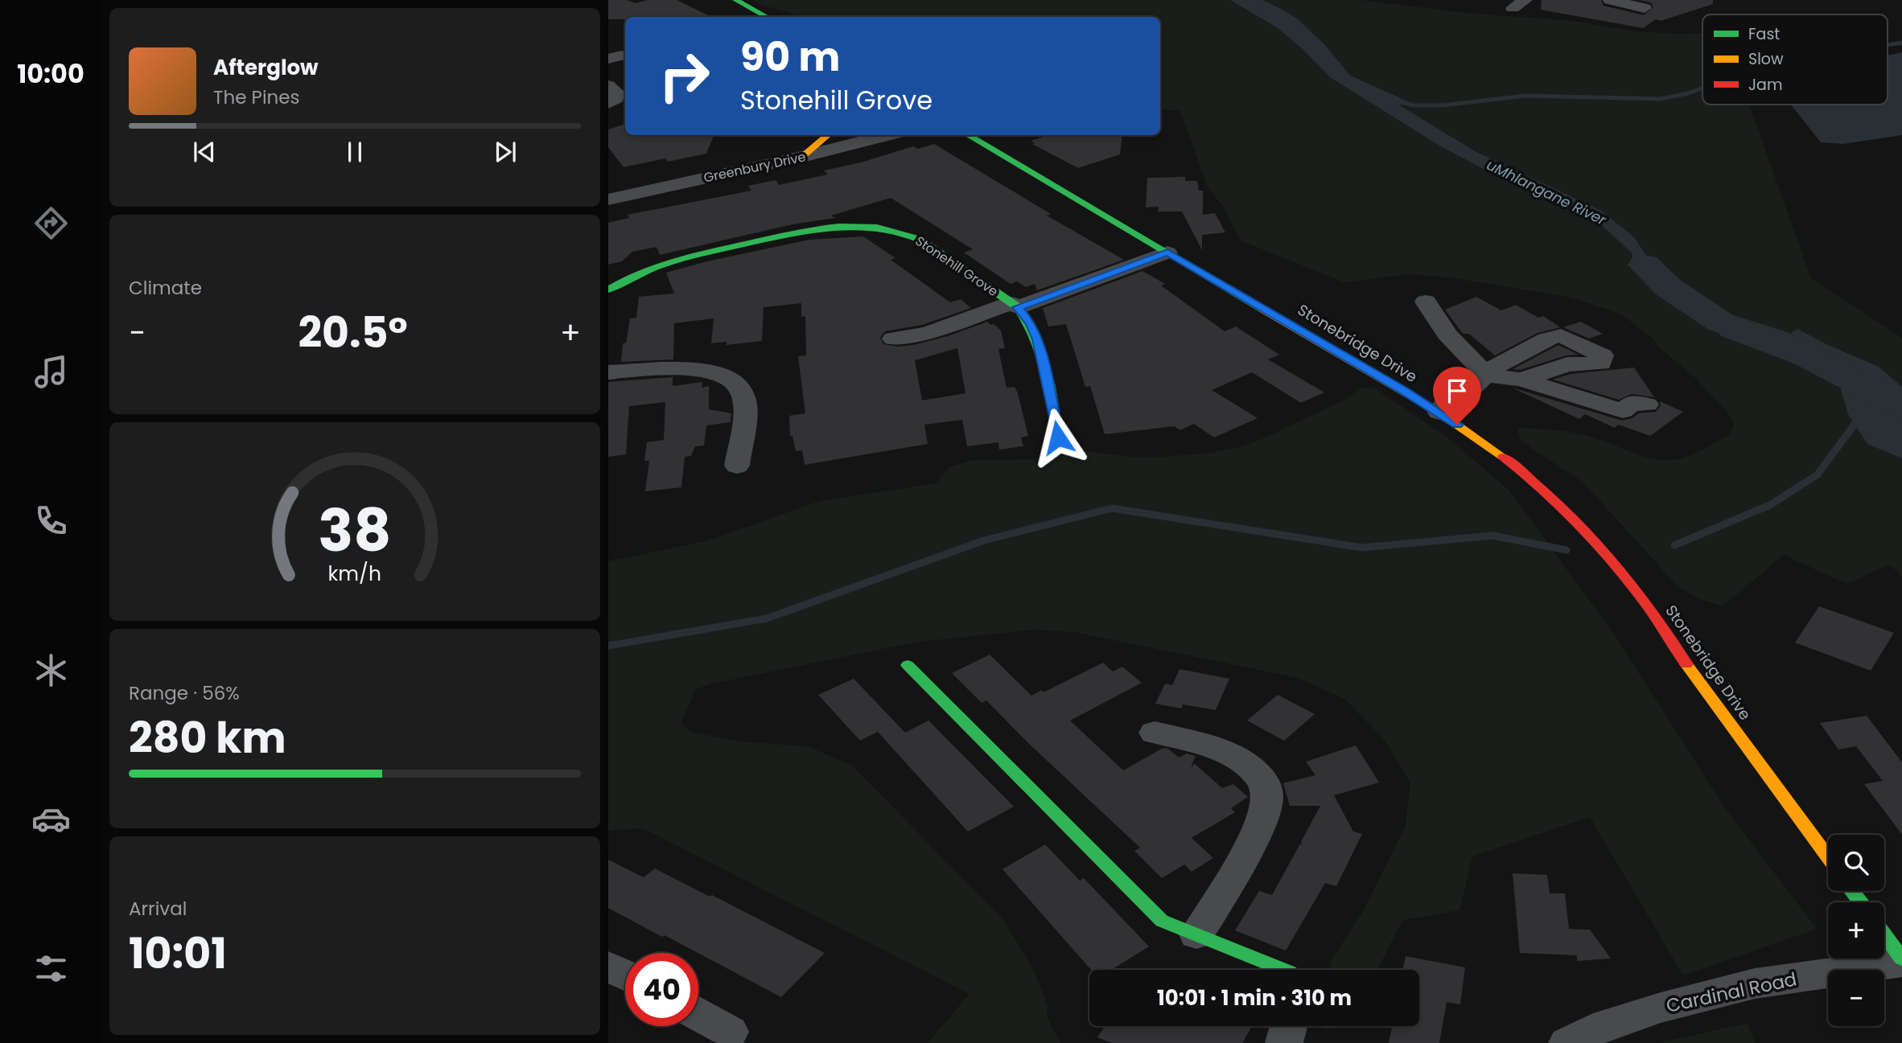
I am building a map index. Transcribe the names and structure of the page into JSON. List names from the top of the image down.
{
  "streets": {
    "street": [
      "Greenbury Drive",
      "Stonehill Grove",
      "Stonebridge Drive",
      "Cardinal Road"
    ]
  },
  "water": ["uMhlangane River"],
  "legend": ["Fast", "Slow", "Jam"],
  "page": {
    "tabs": "10:00",
    "turn": ["90 m", "Stonehill Grove"],
    "song": ["Afterglow", "The Pines"],
    "tile": [
      "Climate",
      ["Range · 56%", "280 km"],
      ["Arrival", "10:01"]
    ],
    "heat": ["−", "20.5°", "+"],
    "map_buttons": ["+", "−"],
    "limit": "40",
    "trip": "10:01 · 1 min · 310 m",
    "gauge": ["38", "km/h"]
  }
}
